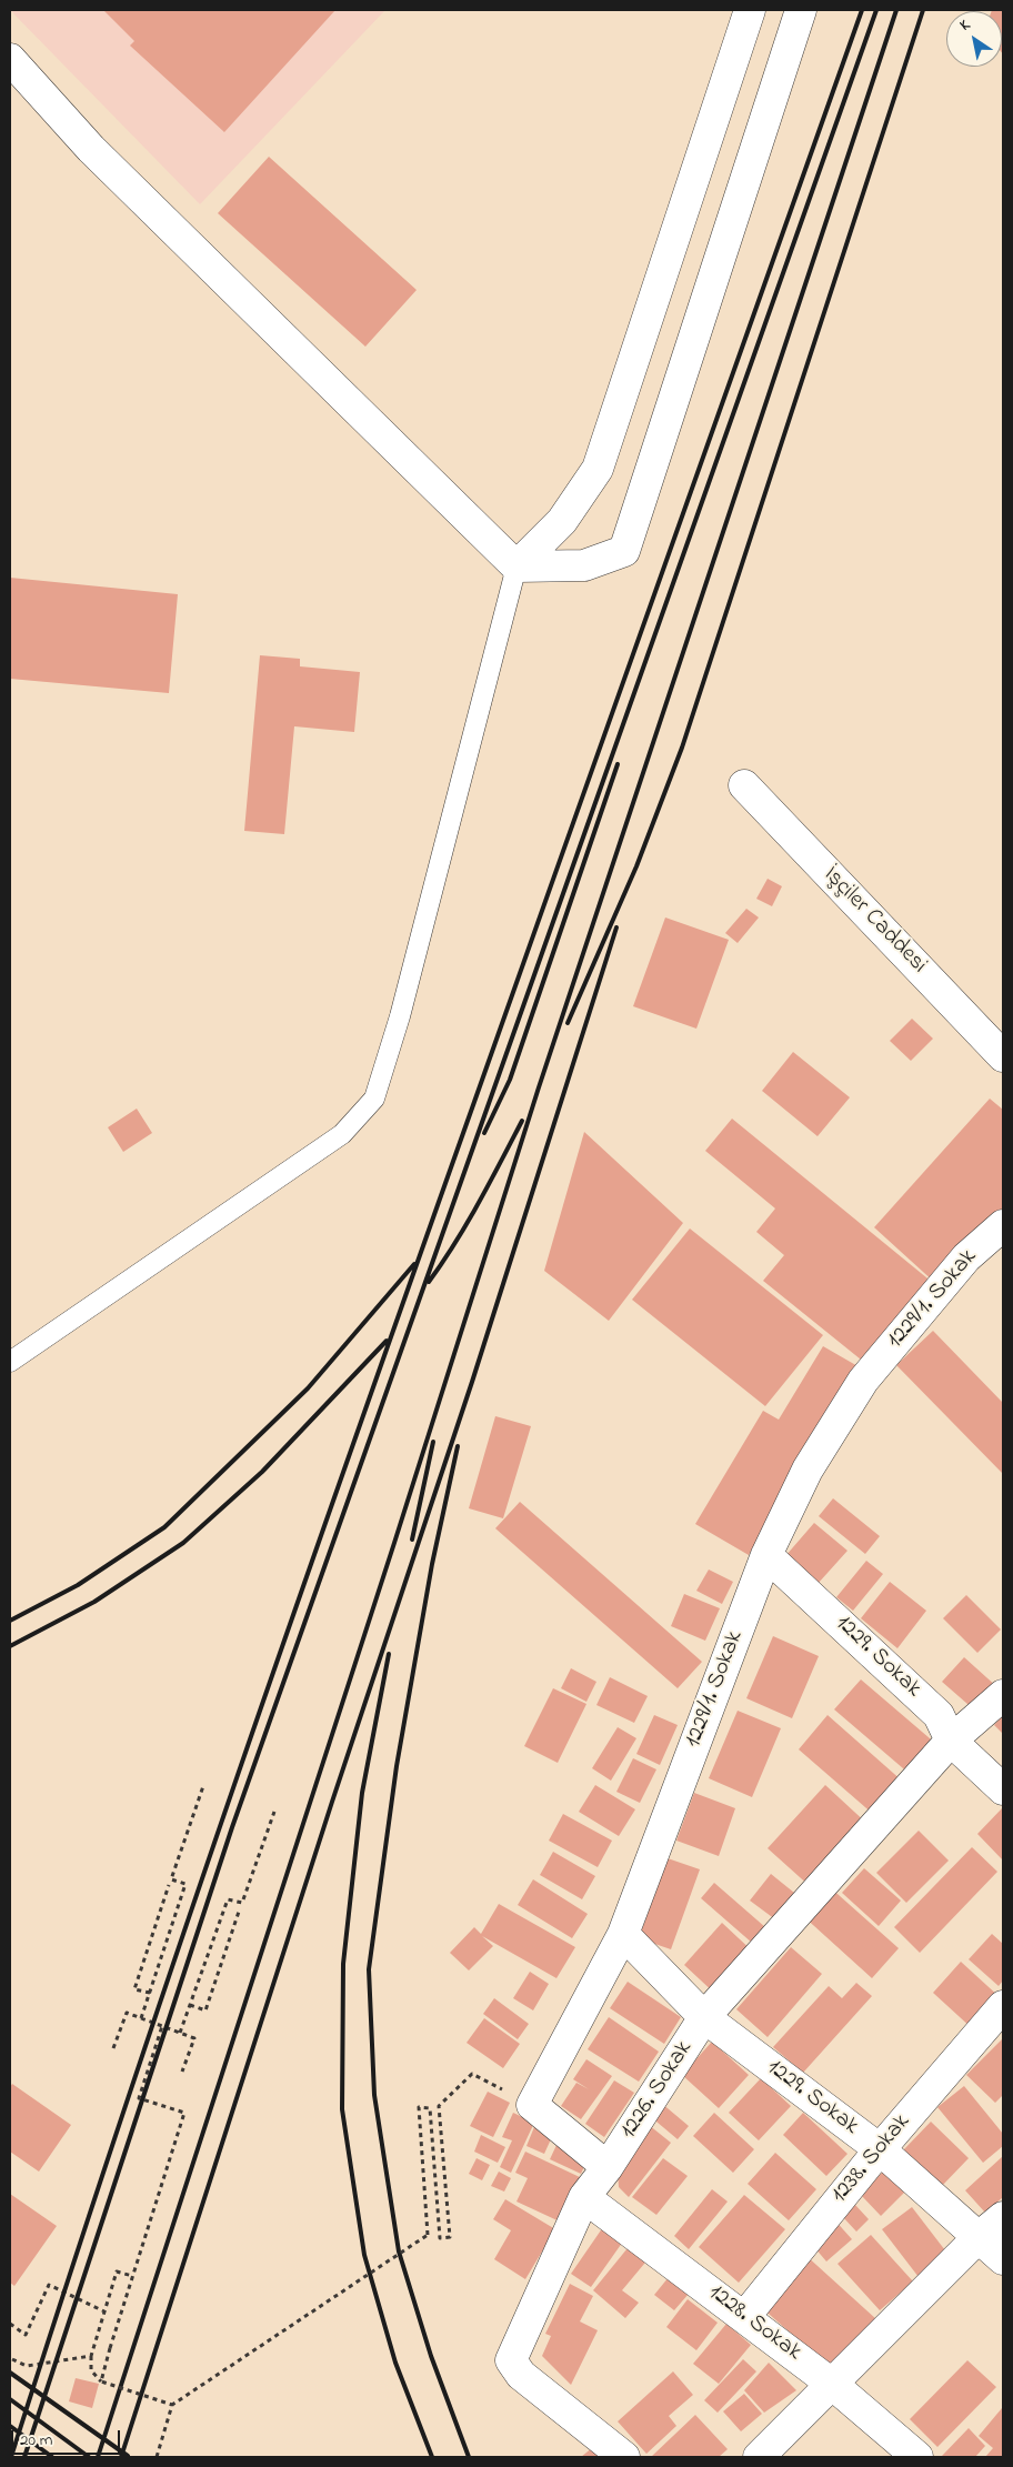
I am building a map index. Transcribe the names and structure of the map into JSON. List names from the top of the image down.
{
  "streets": {
    "street": [
      "İşçiler Caddesi",
      "1229/1. Sokak",
      "1229. Sokak",
      "1226. Sokak",
      "1238. Sokak",
      "1228. Sokak"
    ]
  },
  "crossings": [
    ["1229/1. Sokak", "1229. Sokak"],
    ["1229. Sokak", "1226. Sokak"],
    ["1229. Sokak", "1238. Sokak"],
    ["1226. Sokak", "1228. Sokak"],
    ["1238. Sokak", "1228. Sokak"]
  ],
  "scale_bar": "20 m",
  "north": "top left"
}
